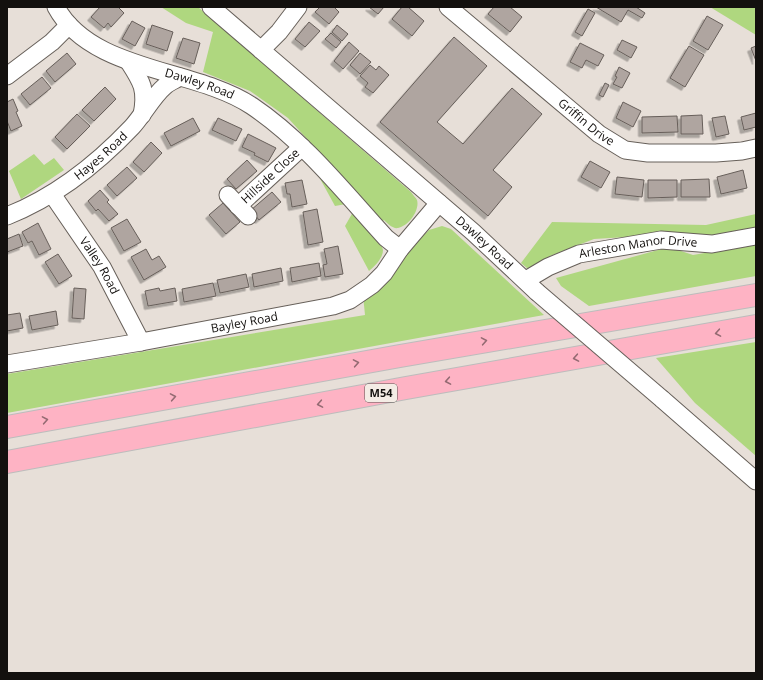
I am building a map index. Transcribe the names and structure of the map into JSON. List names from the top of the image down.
{
  "streets": {
    "highway": ["M54"],
    "street": [
      "Dawley Road",
      "Griffin Drive",
      "Hayes Road",
      "Hillside Close",
      "Arleston Manor Drive",
      "Valley Road",
      "Bayley Road"
    ]
  },
  "crossings": [
    ["Dawley Road", "Hayes Road"],
    ["Dawley Road", "Hillside Close"],
    ["Dawley Road", "Arleston Manor Drive"],
    ["Dawley Road", "Bayley Road"],
    ["Hayes Road", "Valley Road"],
    ["Valley Road", "Bayley Road"]
  ]
}
